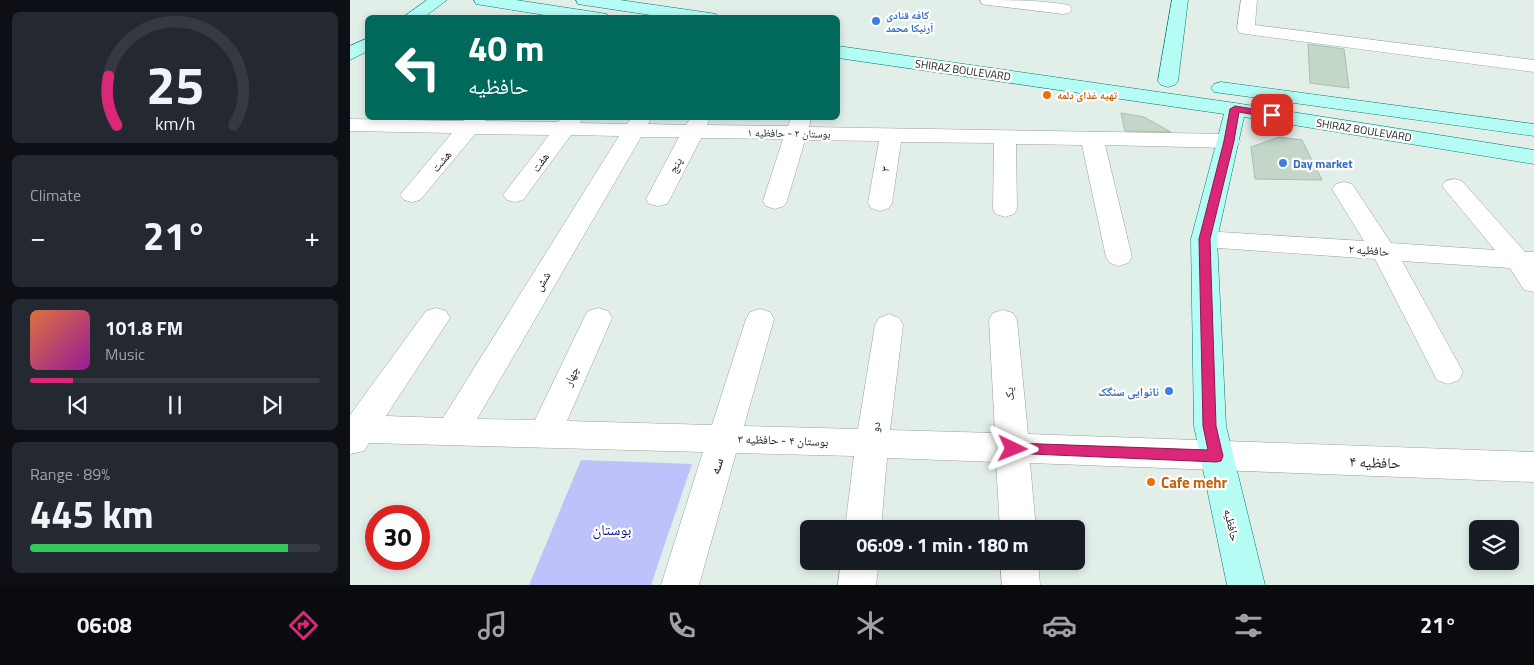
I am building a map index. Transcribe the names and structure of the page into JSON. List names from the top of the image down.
{
  "streets": {
    "main road": ["SHIRAZ BOULEVARD", "حافظیه"],
    "street": [
      "بوستان ۲ - حافظیه ۱",
      "هشت",
      "هفت",
      "پنج",
      "۳",
      "حافظیه ۲",
      "شش",
      "چهار",
      "یک",
      "دو",
      "بوستان ۴ - حافظیه ۳",
      "حافظیه ۴",
      "سه"
    ]
  },
  "crossings": [
    ["SHIRAZ BOULEVARD", "حافظیه"],
    ["بوستان ۲ - حافظیه ۱", "هشت"],
    ["بوستان ۲ - حافظیه ۱", "هفت"],
    ["بوستان ۲ - حافظیه ۱", "پنج"],
    ["بوستان ۲ - حافظیه ۱", "۳"],
    ["بوستان ۲ - حافظیه ۱", "شش"],
    ["بوستان ۲ - حافظیه ۱", "حافظیه"],
    ["حافظیه ۲", "حافظیه"],
    ["شش", "بوستان ۴ - حافظیه ۳"],
    ["چهار", "بوستان ۴ - حافظیه ۳"],
    ["یک", "بوستان ۴ - حافظیه ۳"],
    ["دو", "بوستان ۴ - حافظیه ۳"],
    ["بوستان ۴ - حافظیه ۳", "حافظیه ۴"],
    ["بوستان ۴ - حافظیه ۳", "سه"],
    ["بوستان ۴ - حافظیه ۳", "حافظیه"],
    ["حافظیه ۴", "حافظیه"]
  ],
  "parks": ["بوستان"],
  "places": [
    "کافه قنادی آرنیکا محمد",
    "تهیه غذای دلمه",
    "Day market",
    "نانوایی سنگک",
    "Cafe mehr"
  ],
  "page": {
    "turn": ["40 m", "حافظیه"],
    "tile": [
      "Climate",
      ["Range · 89%", "445 km"]
    ],
    "heat": ["−", "21°", "+"],
    "song": ["101.8 FM", "Music"],
    "limit": "30",
    "trip": "06:09 · 1 min · 180 m",
    "tabs": ["06:08", "21°"],
    "gauge": ["25", "km/h"]
  }
}
